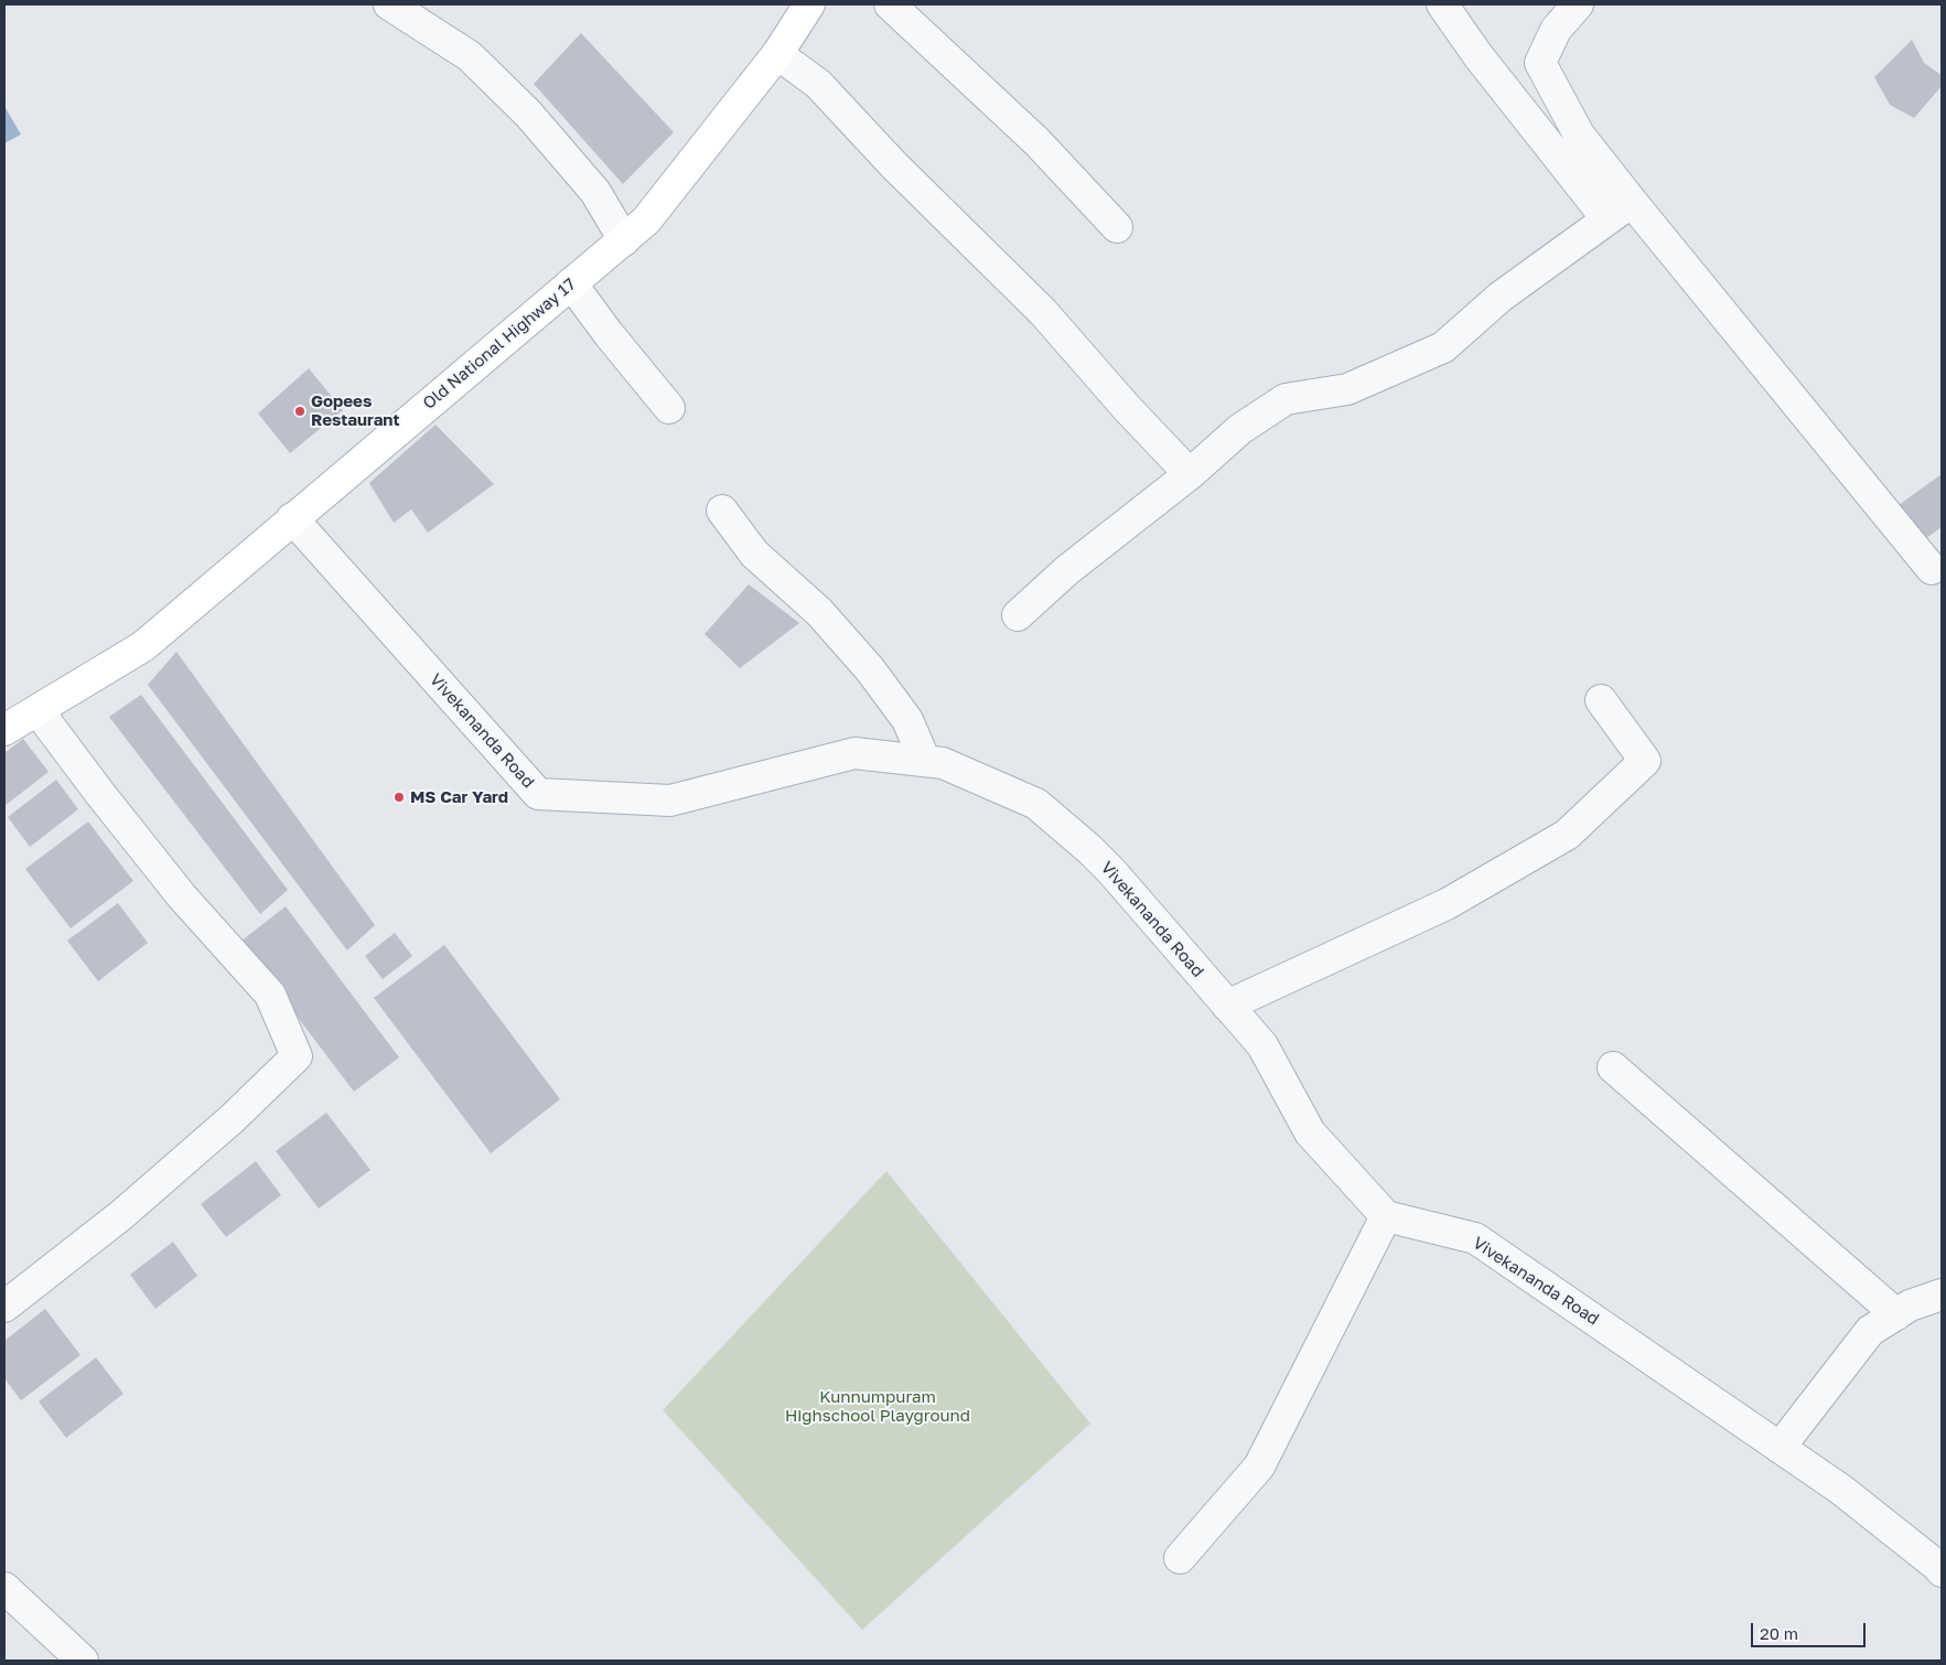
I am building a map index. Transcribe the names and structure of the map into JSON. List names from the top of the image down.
{
  "streets": {
    "street": ["Old National Highway 17", "Vivekananda Road"]
  },
  "crossings": [
    ["Old National Highway 17", "Vivekananda Road"]
  ],
  "parks": ["Kunnumpuram Highschool Playground"],
  "places": ["Gopees Restaurant", "MS Car Yard"],
  "scale_bar": "20 m"
}
